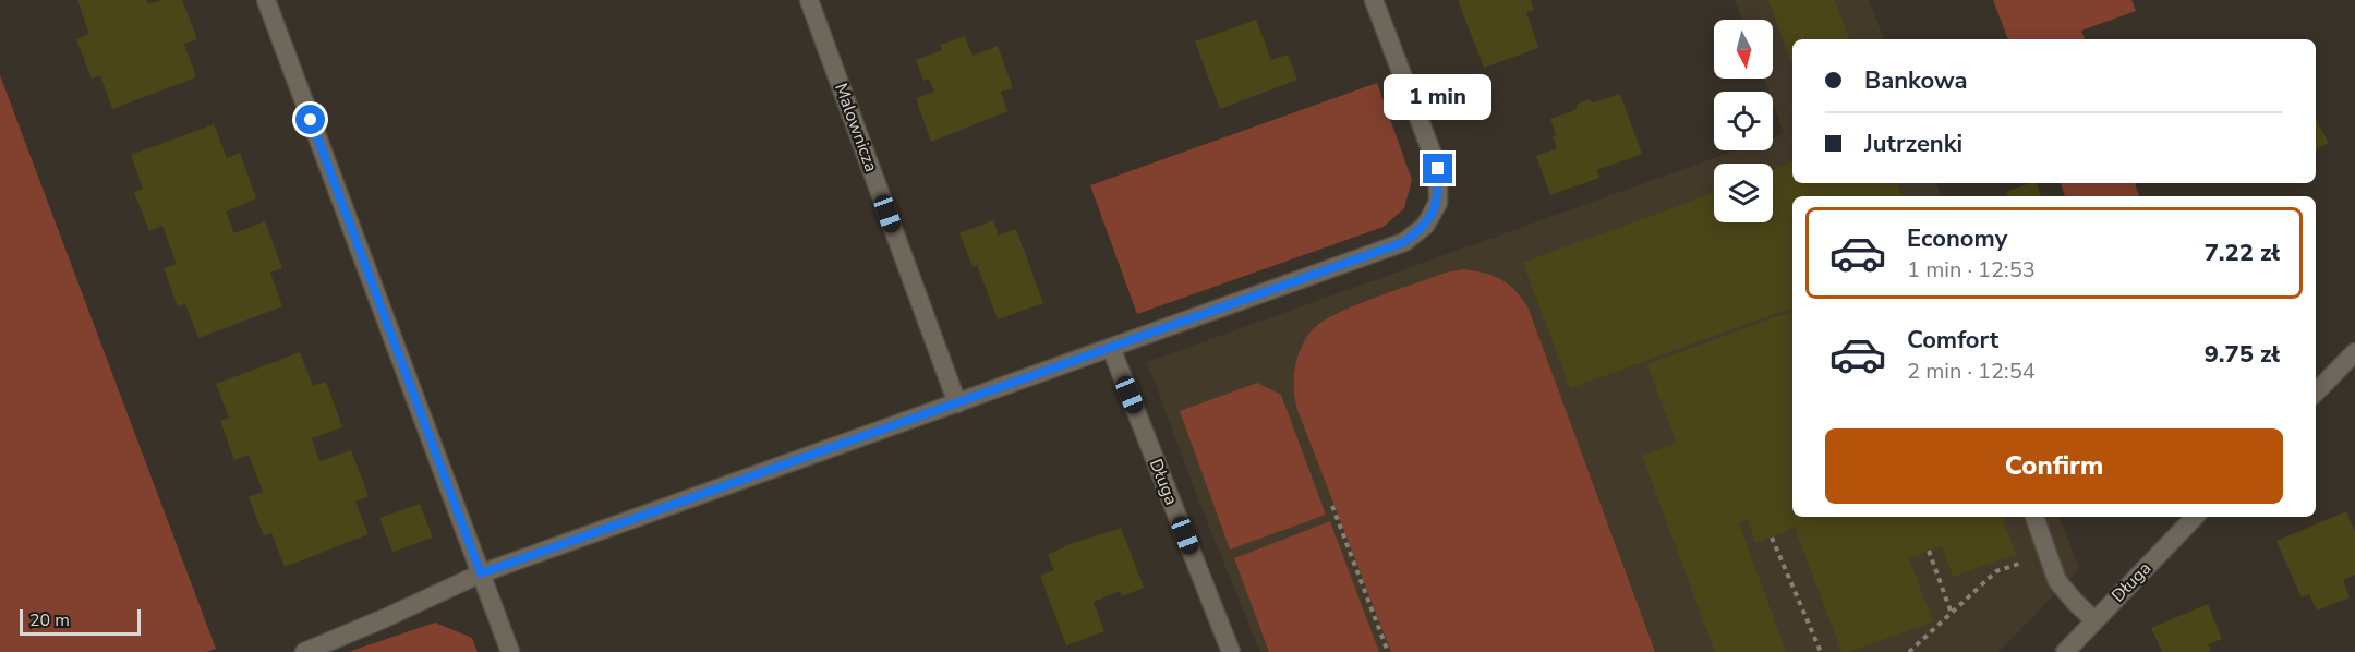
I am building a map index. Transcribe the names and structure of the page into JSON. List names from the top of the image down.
{
  "streets": {
    "street": ["Malownicza", "Długa"]
  },
  "scale_bar": "20 m",
  "north": "bottom",
  "page": {
    "banner": ["Bankowa", "Jutrzenki"],
    "bubble": "1 min",
    "list": [
      {
        "name": "Economy",
        "note": "1 min · 12:53",
        "value": "7.22 zł"
      },
      {
        "name": "Comfort",
        "note": "2 min · 12:54",
        "value": "9.75 zł"
      }
    ],
    "buttons": "Confirm",
    "scale": "20 m"
  }
}
